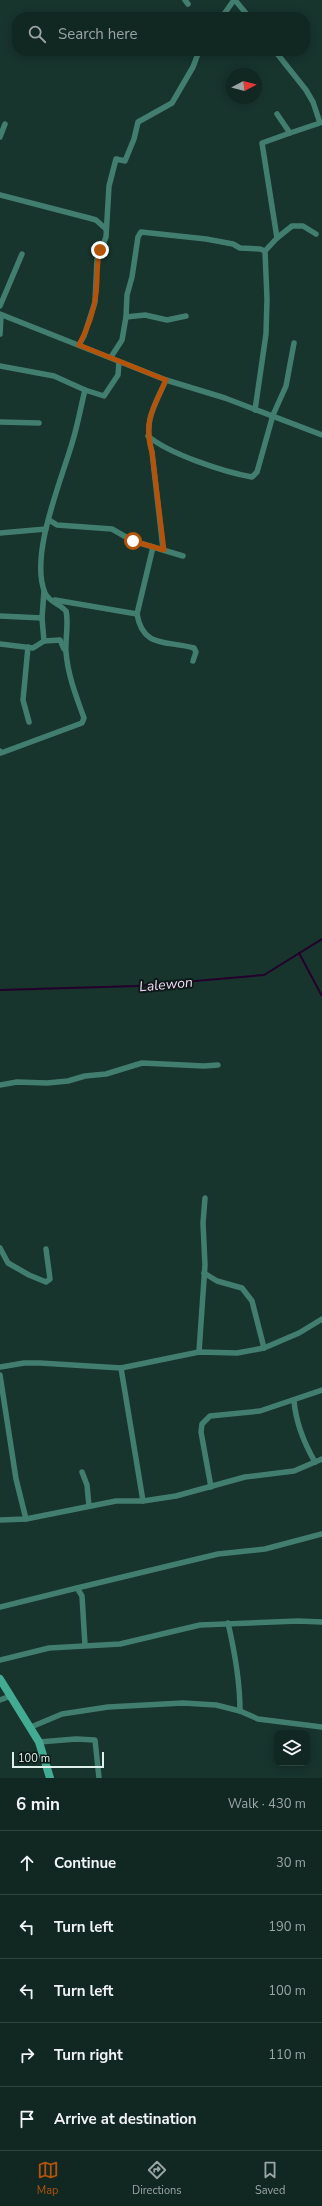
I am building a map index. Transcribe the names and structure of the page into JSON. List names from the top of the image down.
{
  "water": ["Lalewon"],
  "scale_bar": "100 m",
  "north": "right",
  "page": {
    "search": "Search here",
    "scale": "100 m",
    "heading": ["6 min", "Walk · 430 m"],
    "list": [
      ["Continue", "30 m"],
      ["Turn left", "190 m"],
      ["Turn left", "100 m"],
      ["Turn right", "110 m"],
      "Arrive at destination"
    ],
    "nav": ["Map", "Directions", "Saved"]
  }
}
